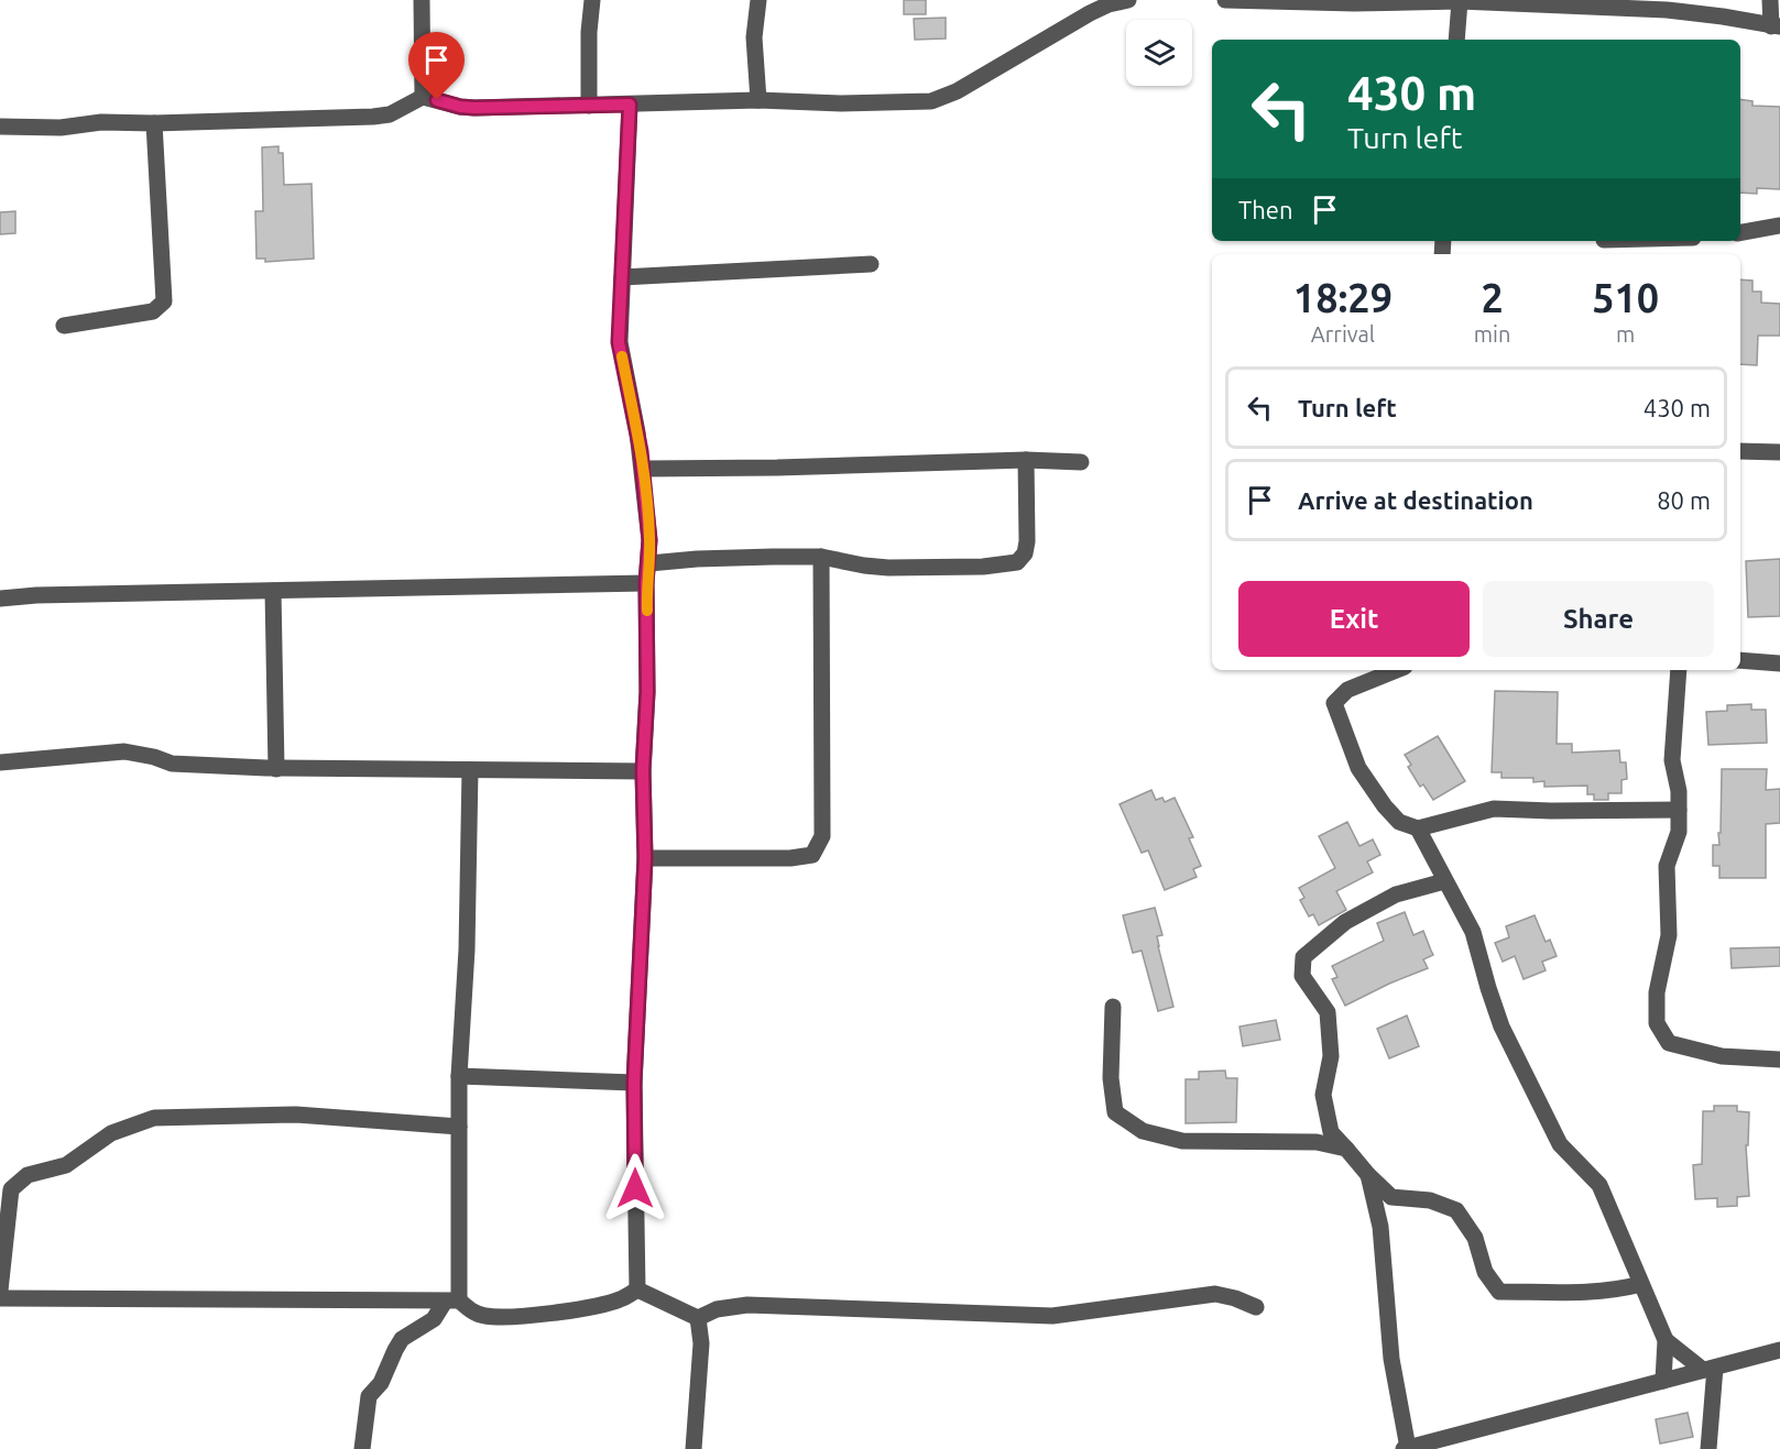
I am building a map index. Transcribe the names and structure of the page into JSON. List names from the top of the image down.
{
  "page": {
    "turn": ["430 m", "Turn left"],
    "then": "Then",
    "eta": [
      "18:29",
      "Arrival",
      "2",
      "min",
      "510",
      "m"
    ],
    "list": [
      {
        "name": "Turn left",
        "value": "430 m"
      },
      {
        "name": "Arrive at destination",
        "value": "80 m"
      }
    ],
    "buttons": ["Exit", "Share"]
  }
}
